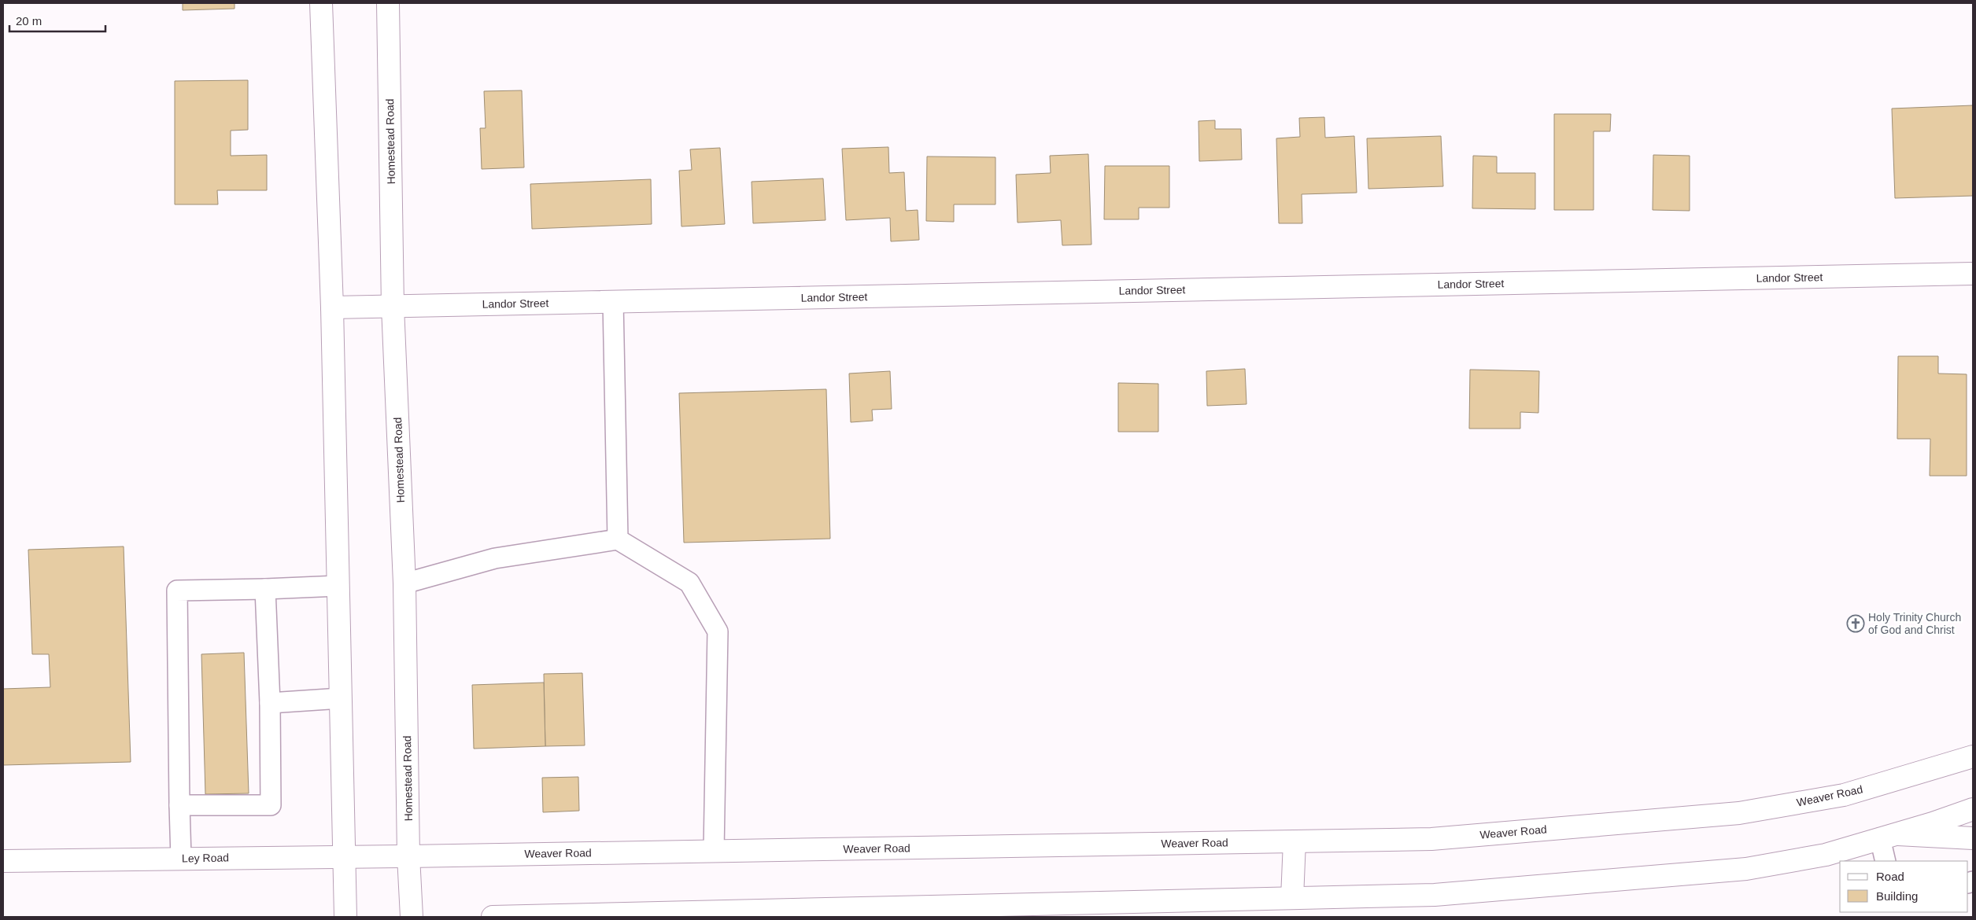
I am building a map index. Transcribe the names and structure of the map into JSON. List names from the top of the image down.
{
  "streets": {
    "main road": [
      "Homestead Road",
      "Landor Street",
      "Weaver Road",
      "Ley Road"
    ]
  },
  "crossings": [
    ["Homestead Road", "Landor Street"],
    ["Homestead Road", "Weaver Road"],
    ["Homestead Road", "Ley Road"],
    ["Weaver Road", "Ley Road"]
  ],
  "places": {
    "church": ["Holy Trinity Church of God and Christ"]
  },
  "legend": ["Road", "Building"],
  "scale_bar": "20 m"
}
